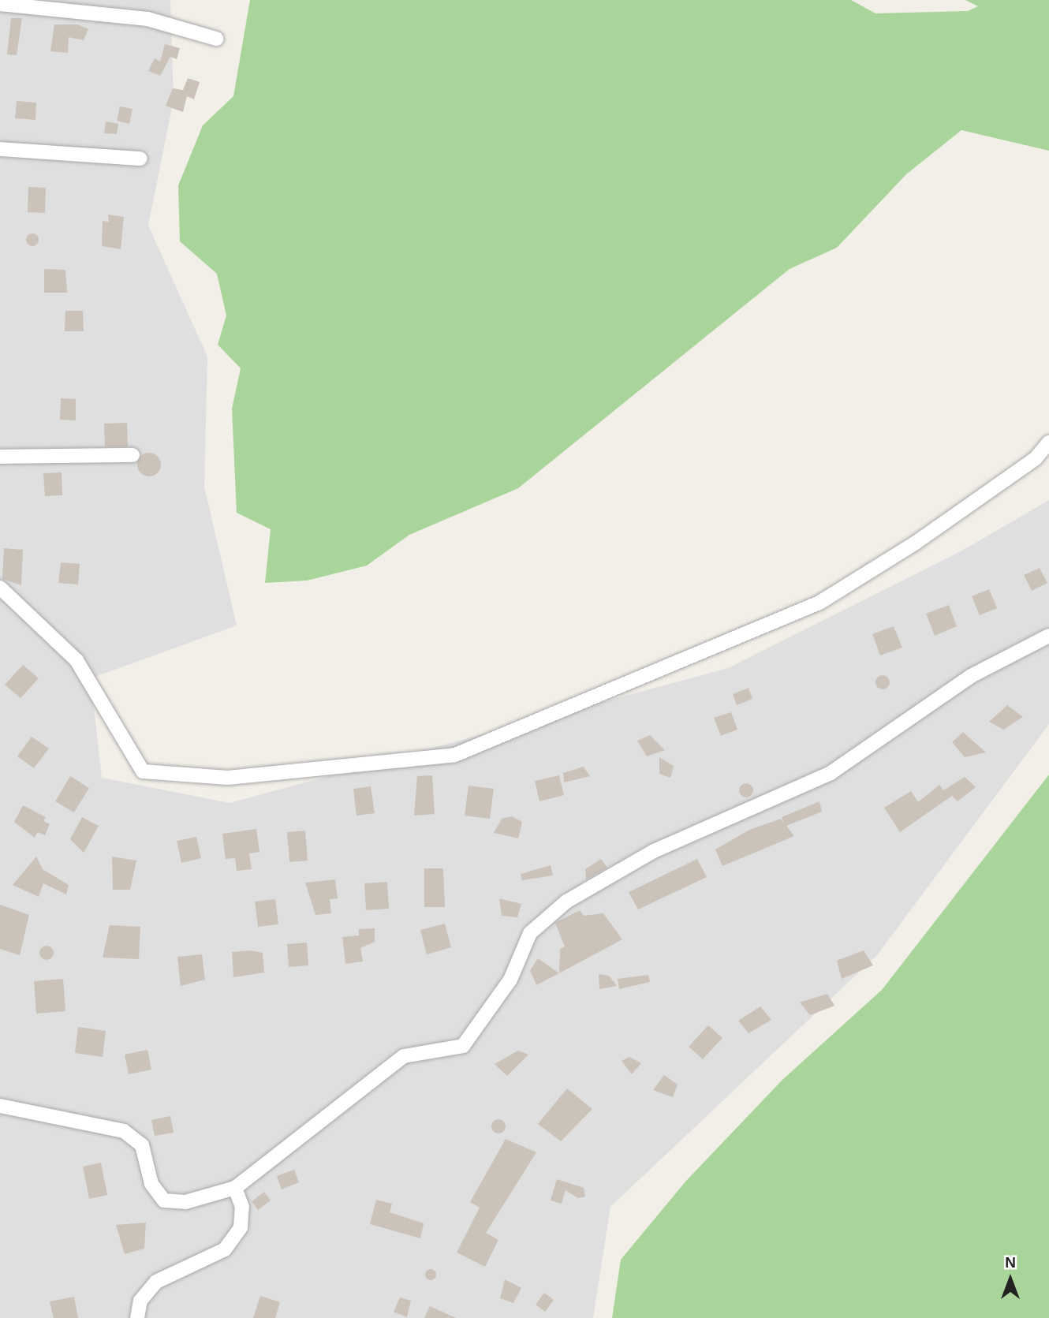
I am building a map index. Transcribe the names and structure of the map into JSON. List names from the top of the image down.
{
  "north": "top"
}
